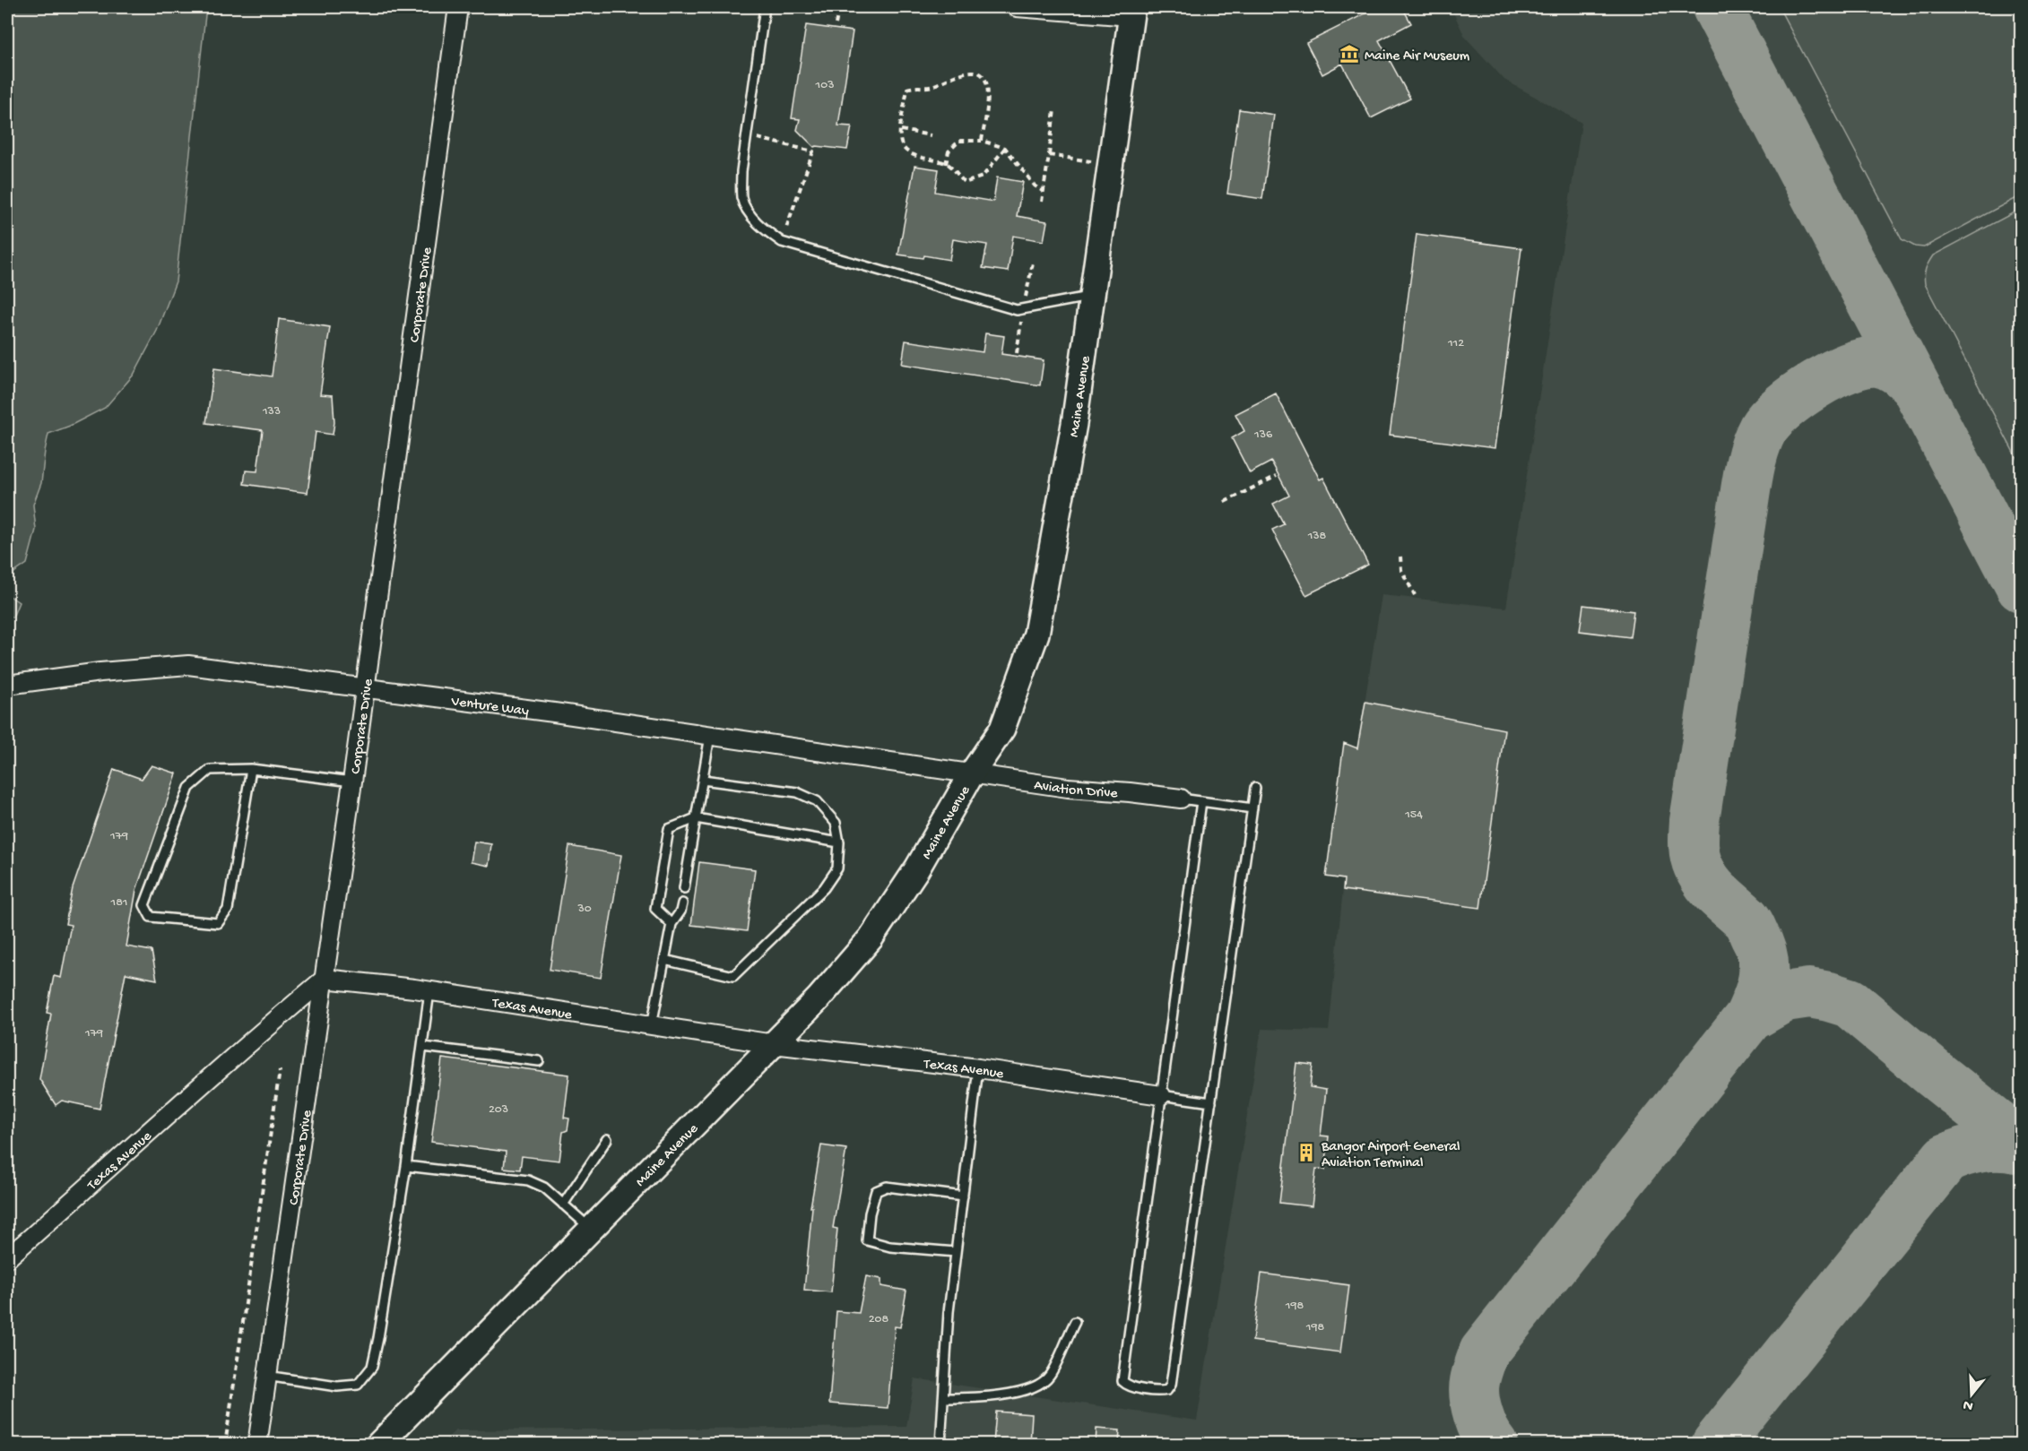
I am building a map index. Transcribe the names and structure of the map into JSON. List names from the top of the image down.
{
  "streets": {
    "main road": ["Maine Avenue"],
    "street": [
      "Corporate Drive",
      "Venture Way",
      "Aviation Drive",
      "Texas Avenue"
    ]
  },
  "crossings": [
    ["Corporate Drive", "Venture Way"],
    ["Corporate Drive", "Texas Avenue"],
    ["Maine Avenue", "Venture Way"],
    ["Maine Avenue", "Aviation Drive"],
    ["Maine Avenue", "Texas Avenue"],
    ["Venture Way", "Aviation Drive"]
  ],
  "places": {
    "museum": ["Maine Air Museum"],
    "building": ["Bangor Airport General Aviation Terminal"]
  },
  "house_numbers": [
    "103",
    "112",
    "133",
    "136",
    "138",
    "154",
    "179",
    "181",
    "30",
    "179",
    "203",
    "198",
    "208",
    "198"
  ],
  "north": "bottom"
}
